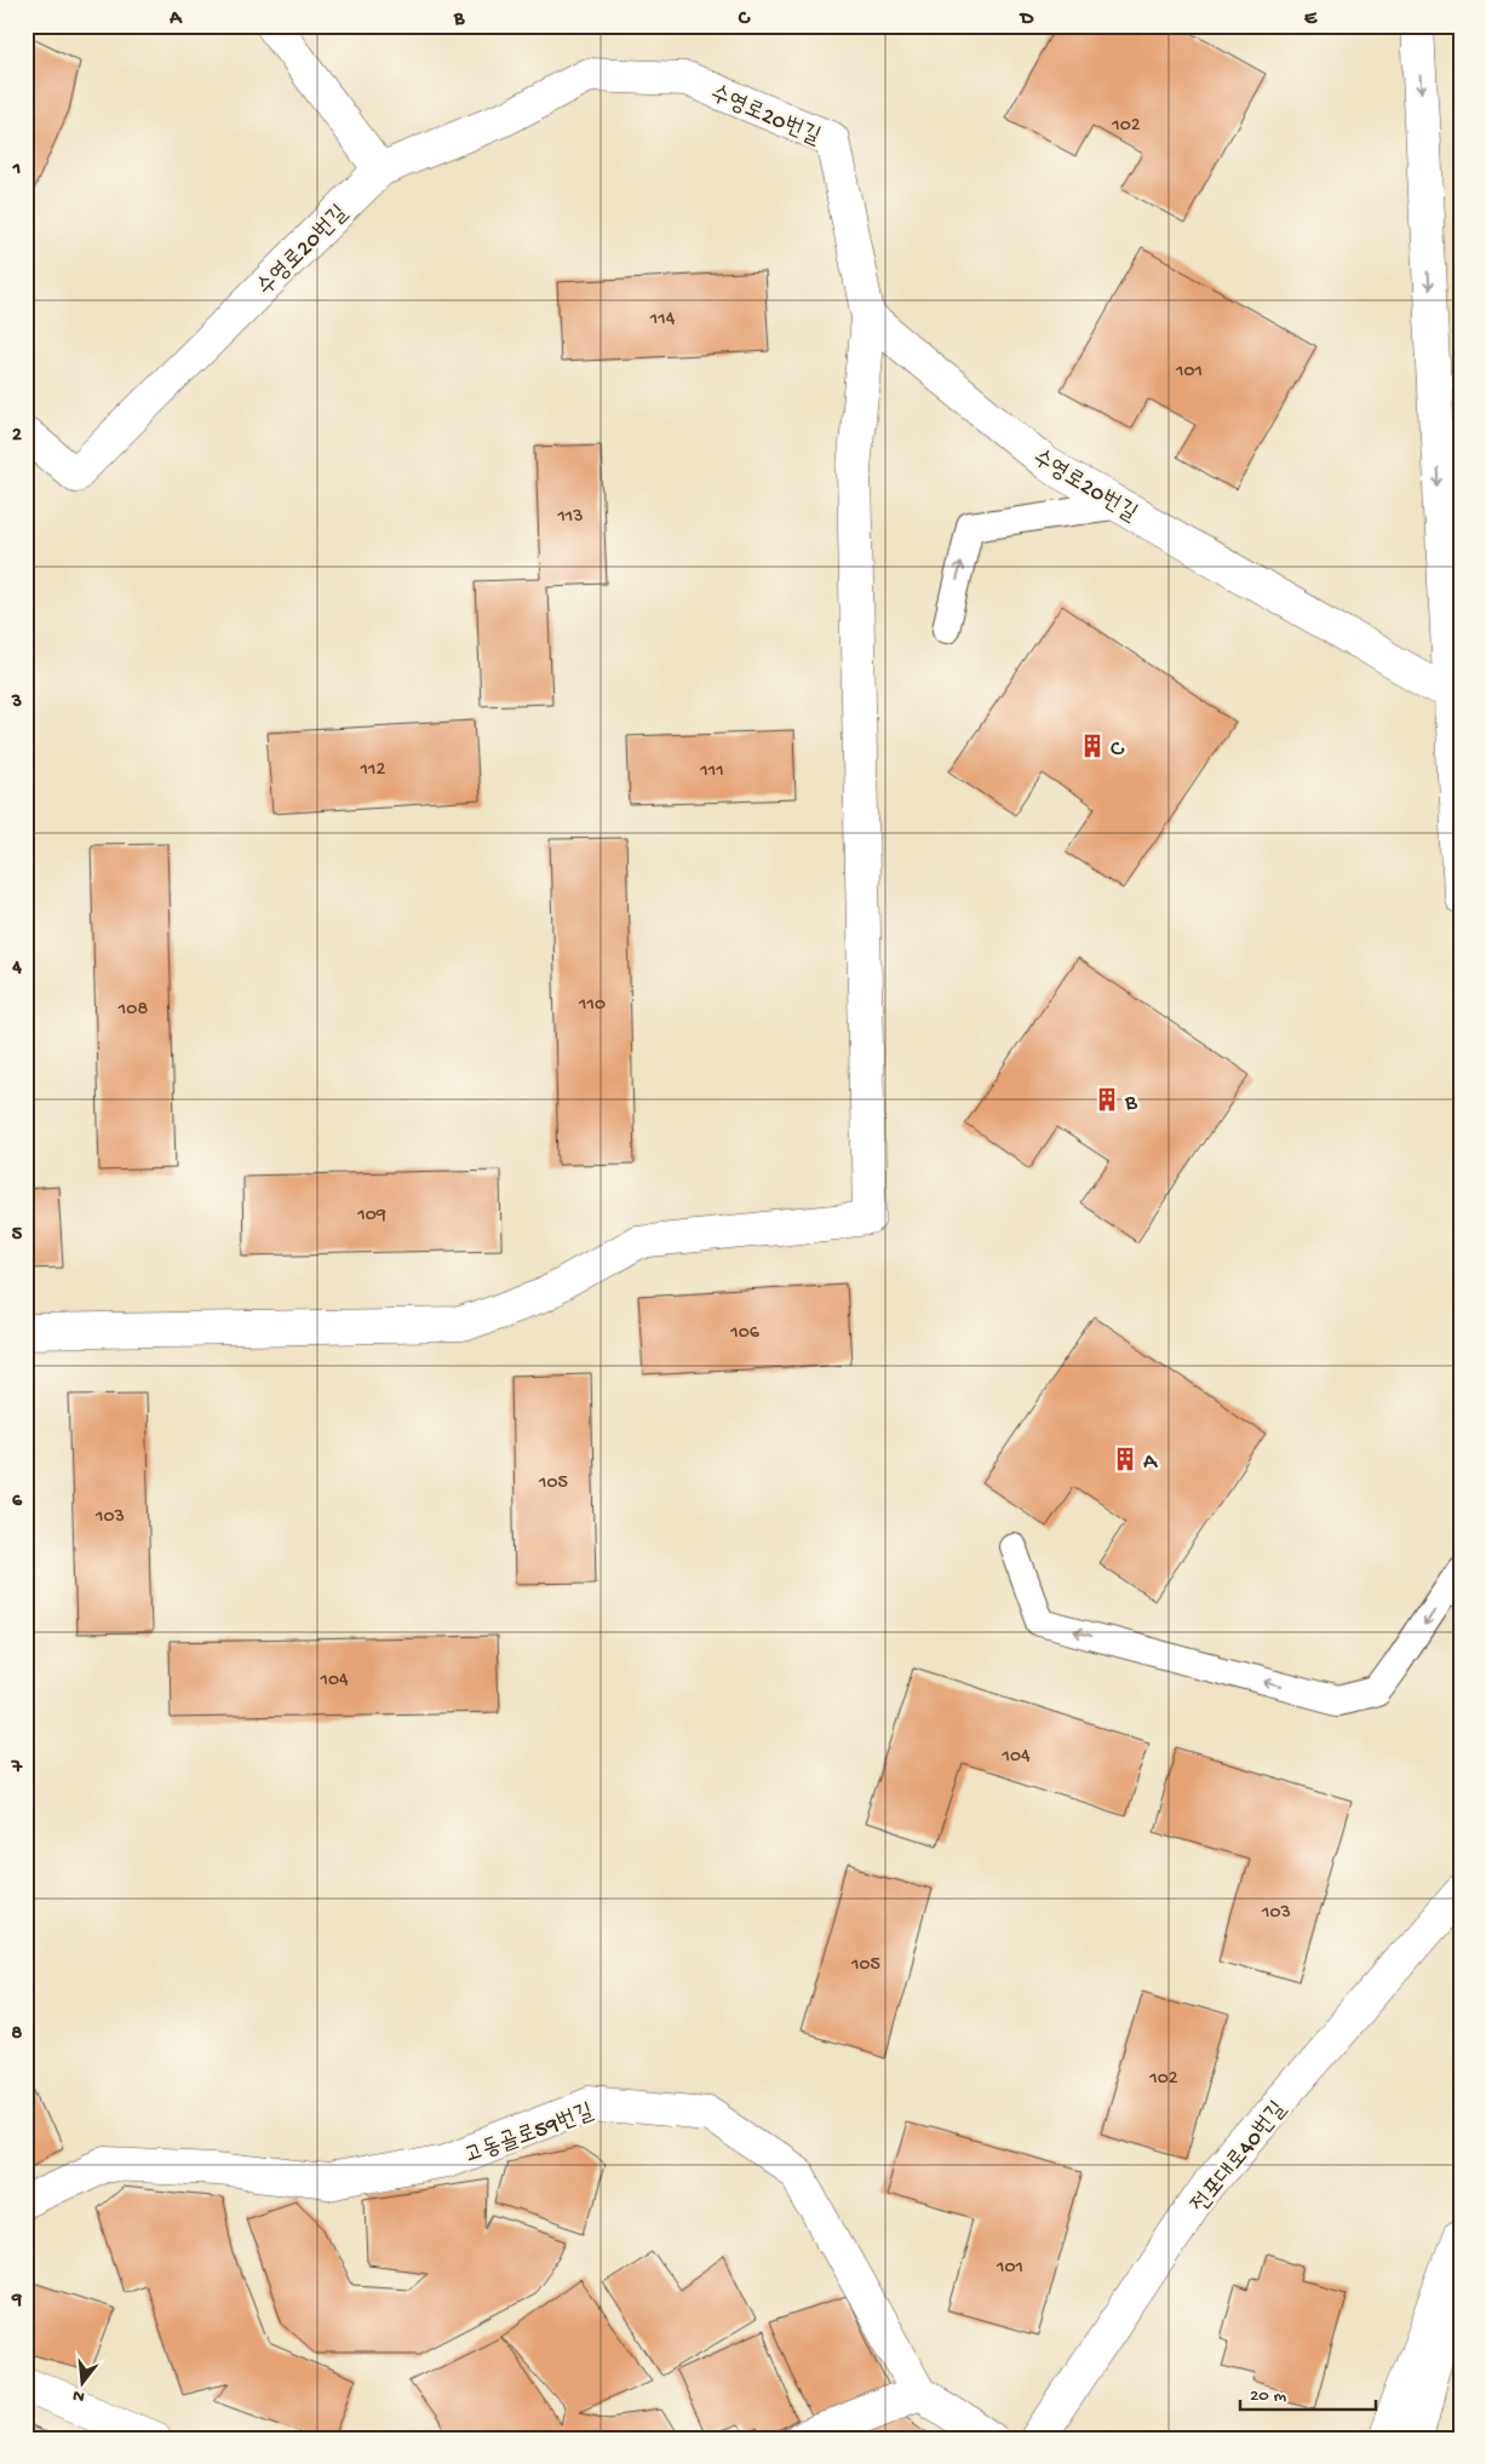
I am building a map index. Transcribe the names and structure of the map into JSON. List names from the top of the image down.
{
  "streets": {
    "main road": ["수영로20번길", "고동골로59번길", "전포대로40번길"]
  },
  "places": {
    "building": ["C", "B", "A"]
  },
  "house_numbers": [
    "102",
    "114",
    "101",
    "113",
    "112",
    "111",
    "110",
    "108",
    "109",
    "106",
    "105",
    "103",
    "104",
    "104",
    "103",
    "105",
    "102",
    "101"
  ],
  "scale_bar": "20 m",
  "north": "bottom",
  "grid": {
    "columns": [
      "A",
      "B",
      "C",
      "D",
      "E"
    ],
    "rows": [
      "1",
      "2",
      "3",
      "4",
      "5",
      "6",
      "7",
      "8",
      "9"
    ]
  }
}
